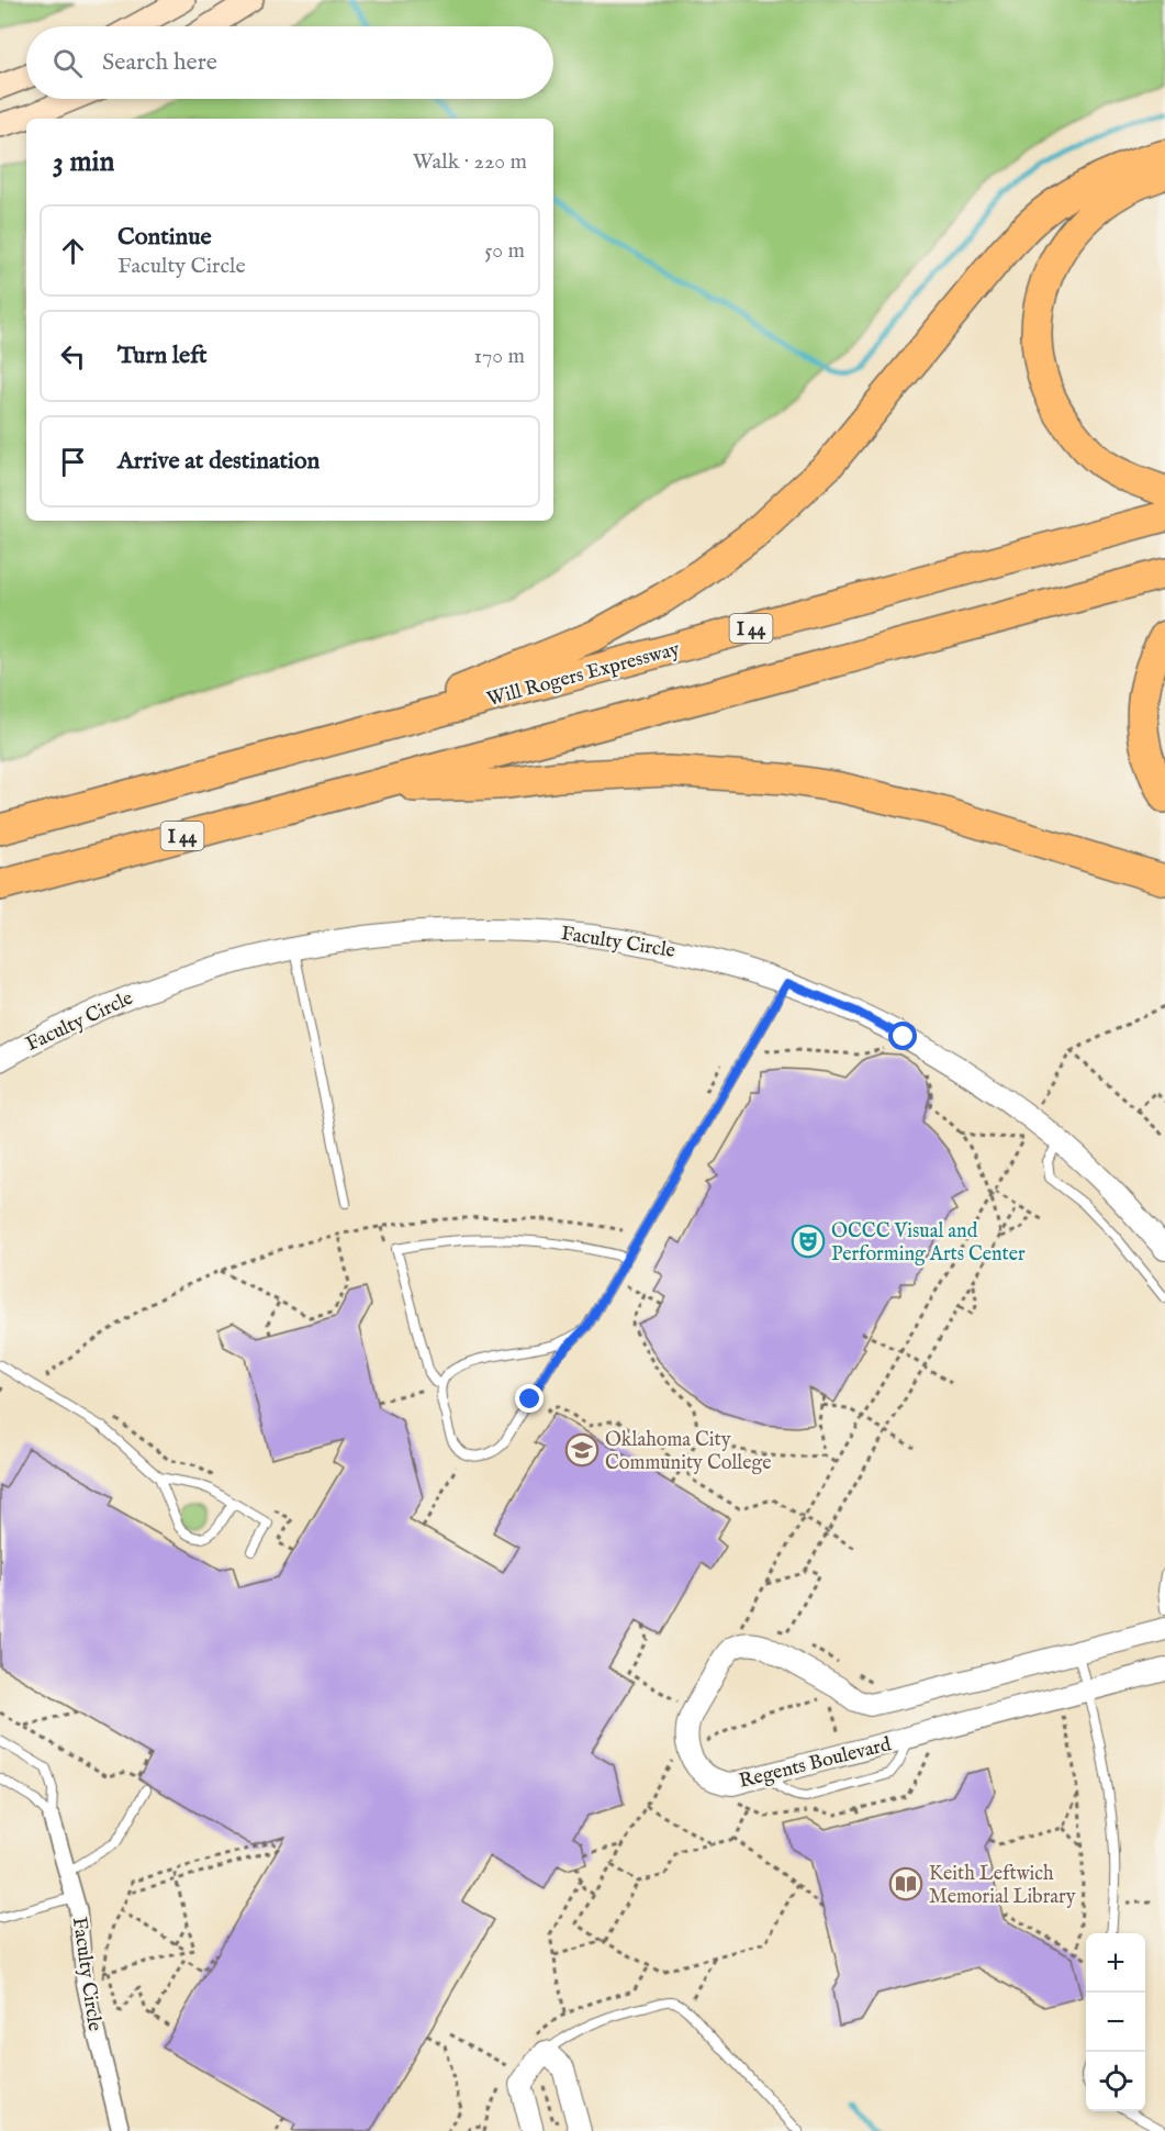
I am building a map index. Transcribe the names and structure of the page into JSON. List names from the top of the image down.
{
  "streets": {
    "highway": ["I 44", "Will Rogers Expressway"],
    "street": ["Faculty Circle", "Regents Boulevard"]
  },
  "places": {
    "theatre": ["OCCC Visual and Performing Arts Center"],
    "school or university": ["Oklahoma City Community College"],
    "library": ["Keith Leftwich Memorial Library"]
  },
  "page": {
    "search": "Search here",
    "heading": ["3 min", "Walk · 220 m"],
    "list": [
      ["Continue", "Faculty Circle", "50 m"],
      ["Turn left", "170 m"],
      "Arrive at destination"
    ],
    "map_buttons": ["+", "−"]
  }
}
